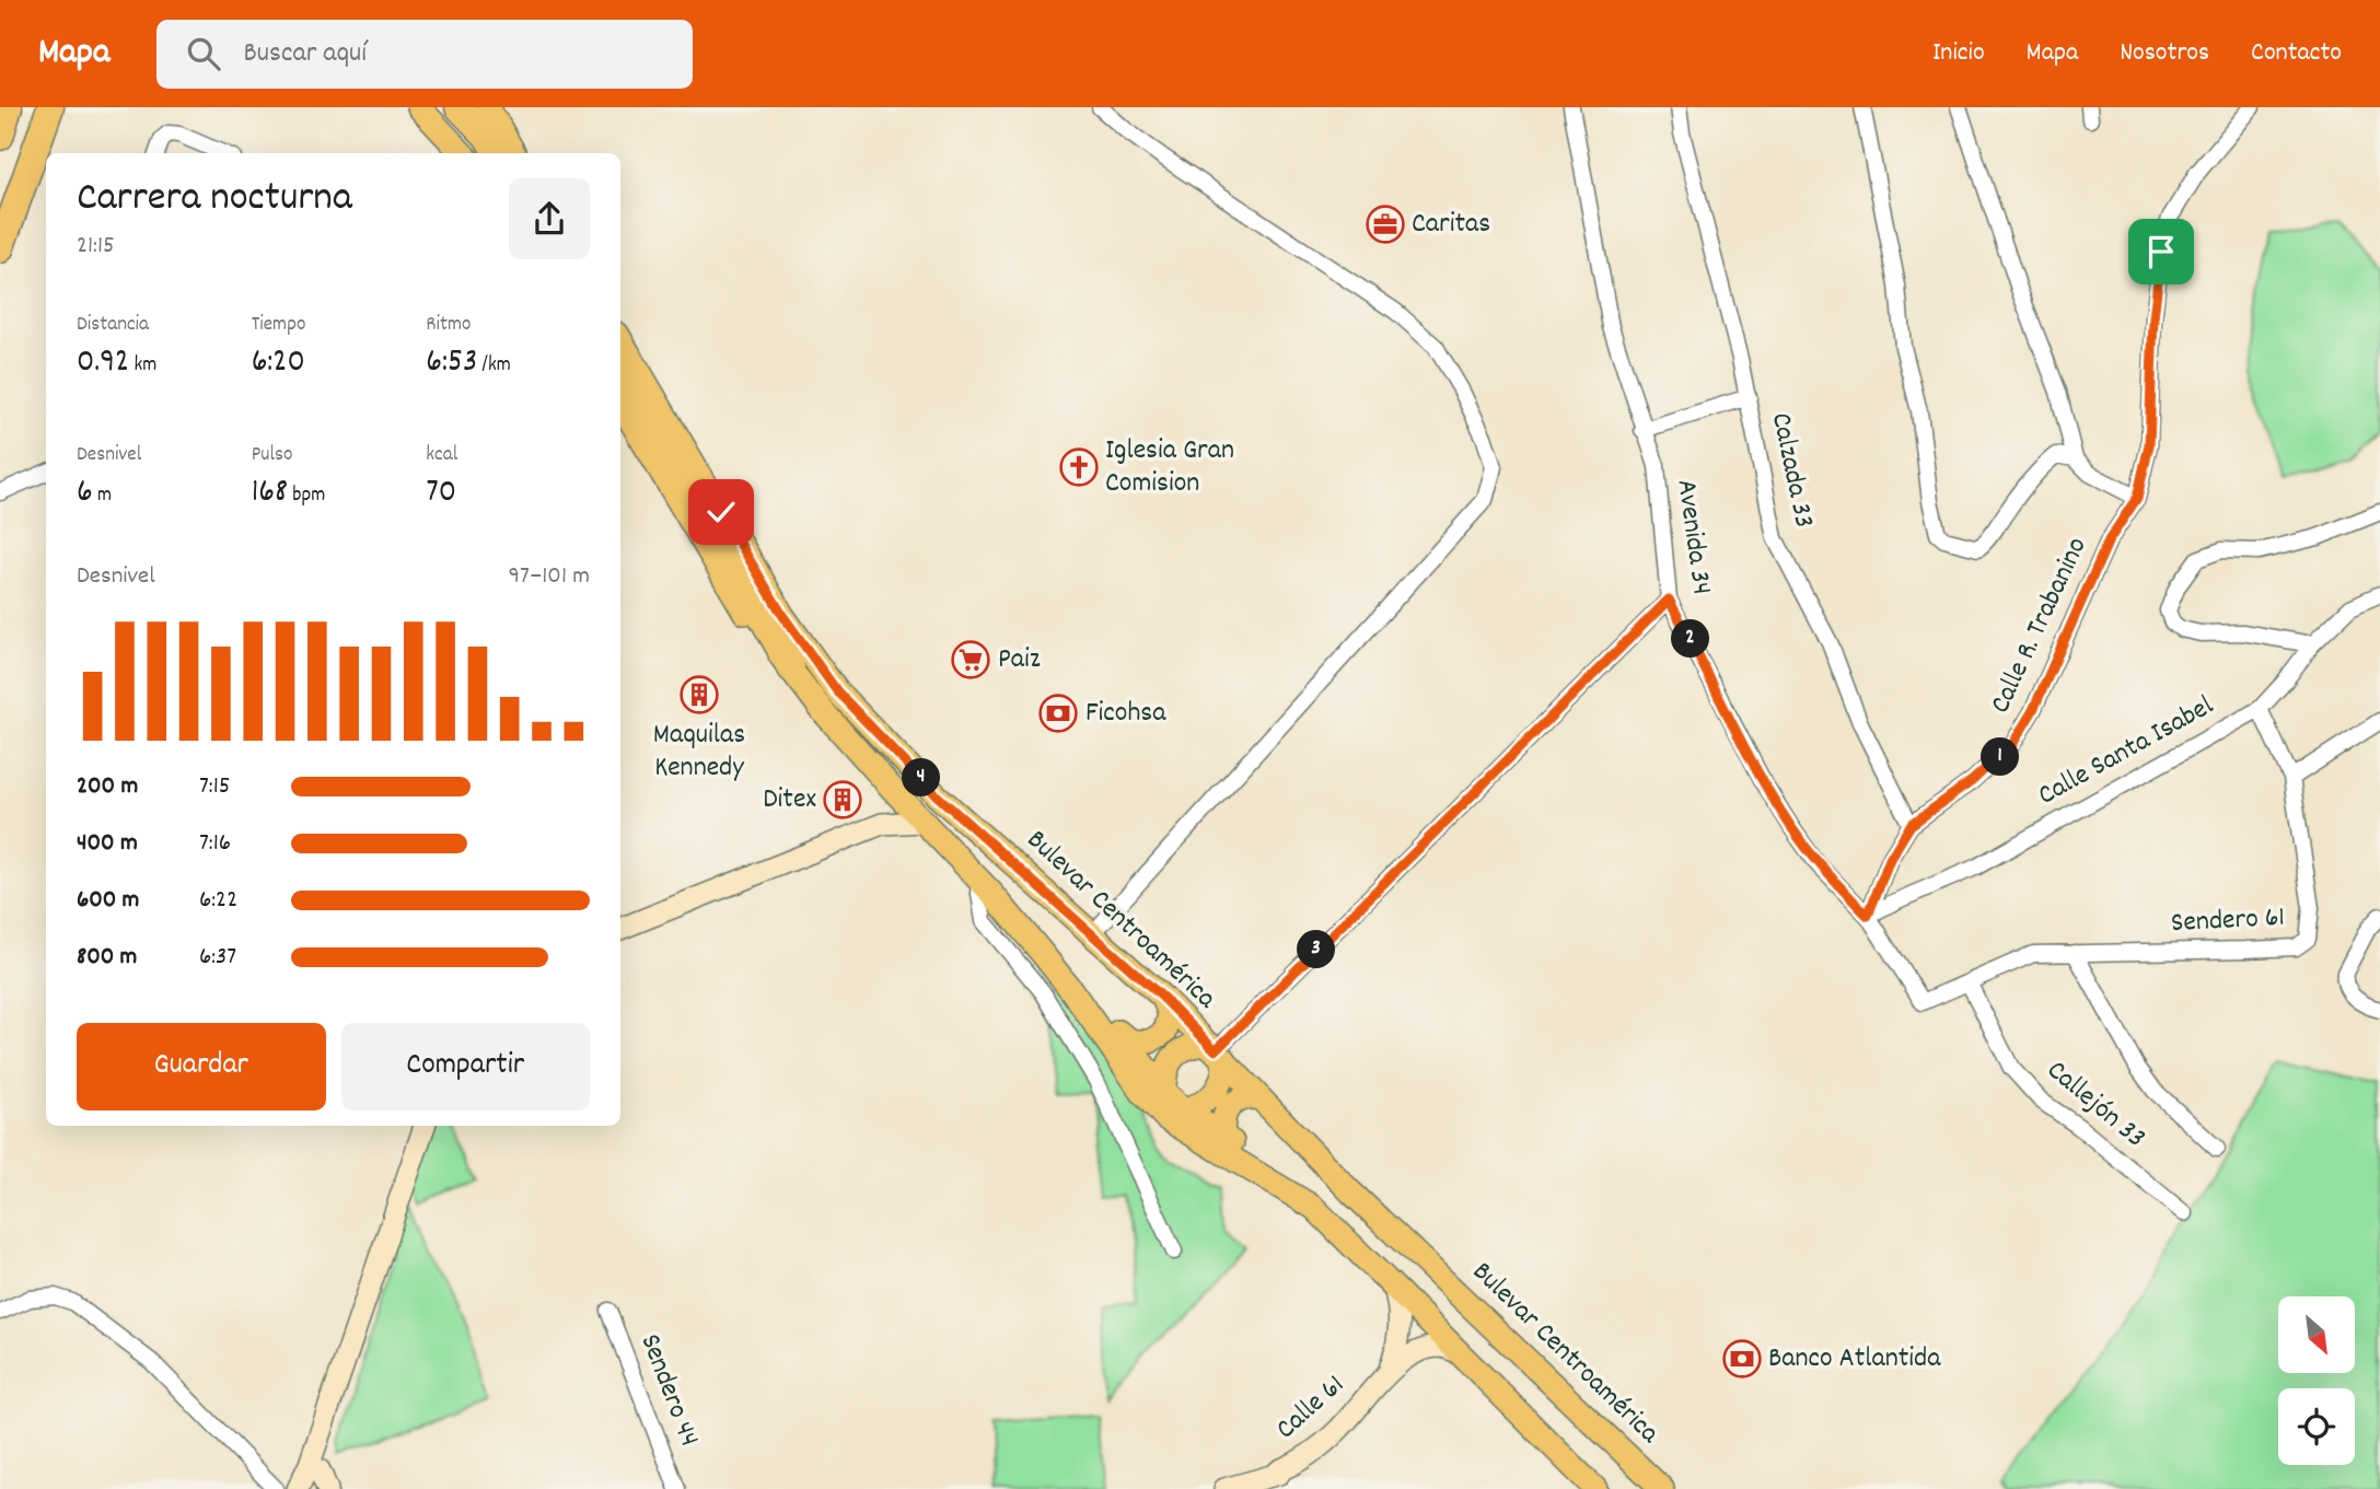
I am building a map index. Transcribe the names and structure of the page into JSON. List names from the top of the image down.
{
  "streets": {
    "main road": ["Bulevar Centroamérica"],
    "street": [
      "Calzada 33",
      "Avenida 34",
      "Calle R. Trabanino",
      "Calle Santa Isabel",
      "Sendero 61",
      "Callejón 33",
      "Sendero 44",
      "Calle 61"
    ]
  },
  "crossings": [
    ["Calzada 33", "Calle R. Trabanino"],
    ["Avenida 34", "Calle R. Trabanino"],
    ["Avenida 34", "Calle Santa Isabel"],
    ["Avenida 34", "Sendero 61"],
    ["Calle R. Trabanino", "Calle Santa Isabel"],
    ["Calle Santa Isabel", "Sendero 61"],
    ["Sendero 61", "Callejón 33"]
  ],
  "places": {
    "office": ["Caritas"],
    "church": ["Iglesia Gran Comision"],
    "supermarket": ["Paiz"],
    "building": ["Maquilas Kennedy", "Ditex"],
    "bank": ["Ficohsa", "Banco Atlantida"]
  },
  "north": "bottom right",
  "page": {
    "header": "Mapa",
    "search": "Buscar aquí",
    "nav": [
      "Inicio",
      "Mapa",
      "Nosotros",
      "Contacto"
    ],
    "heading": ["Carrera nocturna", "21:15"],
    "stats": [
      ["Distancia", "0.92 km"],
      ["Tiempo", "6:20"],
      ["Ritmo", "6:53 /km"],
      ["Desnivel", "6 m"],
      ["Pulso", "168 bpm"],
      ["kcal", "70"]
    ],
    "chart": ["Desnivel", "97–101 m"],
    "pins": [
      "2",
      "1",
      "4",
      "3"
    ],
    "list": [
      {
        "name": "200 m",
        "note": "7:15"
      },
      {
        "name": "400 m",
        "note": "7:16"
      },
      {
        "name": "600 m",
        "note": "6:22"
      },
      {
        "name": "800 m",
        "note": "6:37"
      }
    ],
    "buttons": ["Guardar", "Compartir"]
  }
}
